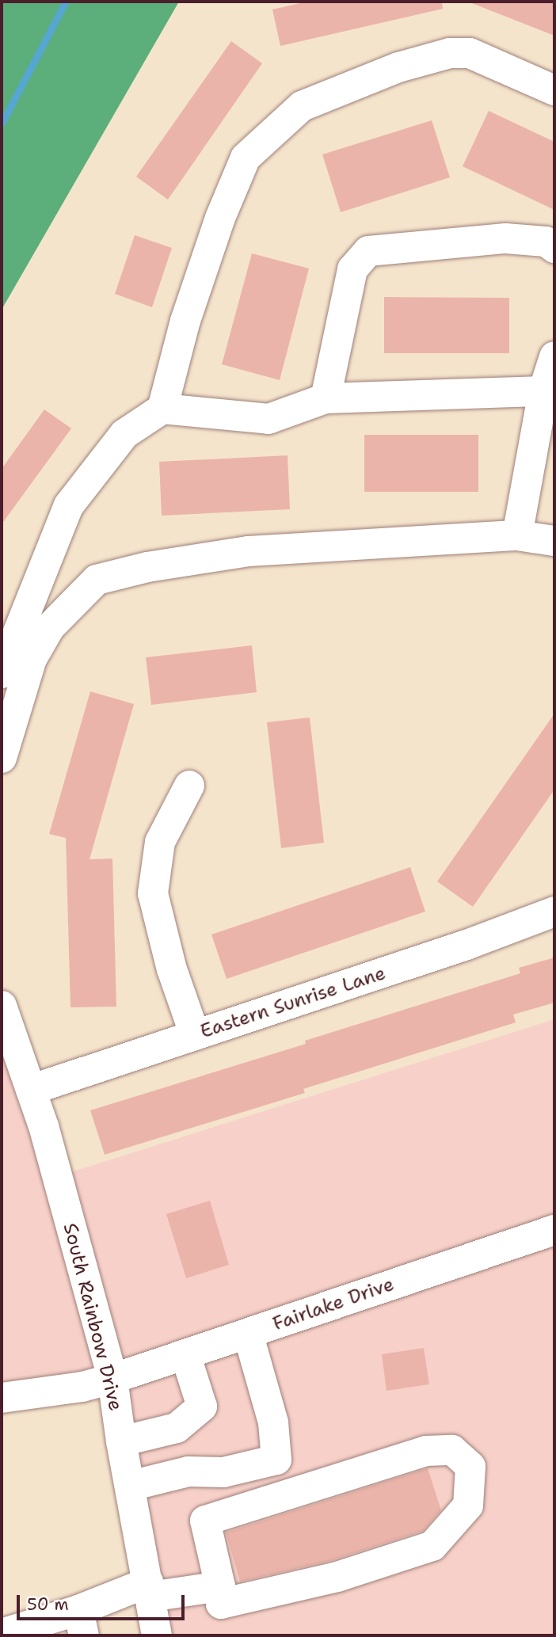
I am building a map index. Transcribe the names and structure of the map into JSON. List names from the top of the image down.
{
  "streets": {
    "street": ["Eastern Sunrise Lane", "Fairlake Drive", "South Rainbow Drive"]
  },
  "crossings": [
    ["Eastern Sunrise Lane", "South Rainbow Drive"],
    ["Fairlake Drive", "South Rainbow Drive"]
  ],
  "scale_bar": "50 m"
}
